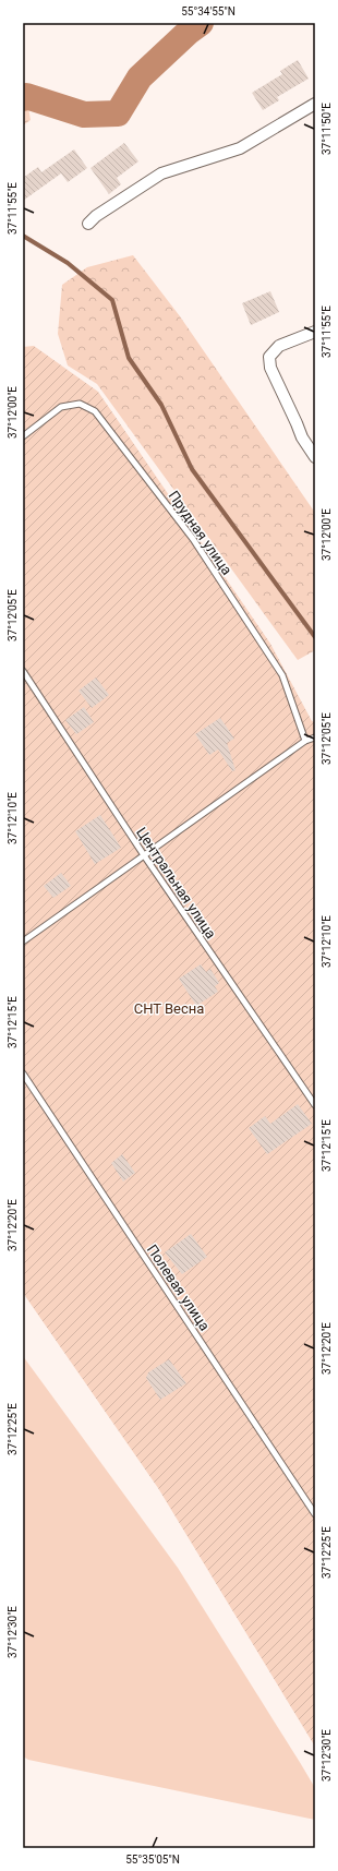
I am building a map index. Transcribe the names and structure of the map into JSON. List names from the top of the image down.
{
  "streets": {
    "lane": ["Прудная улица", "Центральная улица", "Полевая улица"]
  },
  "parks": ["СНТ Весна"],
  "coordinates": [
    "55°34'55\"N",
    "37°11'50\"E",
    "37°11'55\"E",
    "37°12'00\"E",
    "37°12'05\"E",
    "37°12'10\"E",
    "37°12'15\"E",
    "37°12'20\"E",
    "37°12'25\"E",
    "37°12'30\"E",
    "55°35'05\"N"
  ]
}
